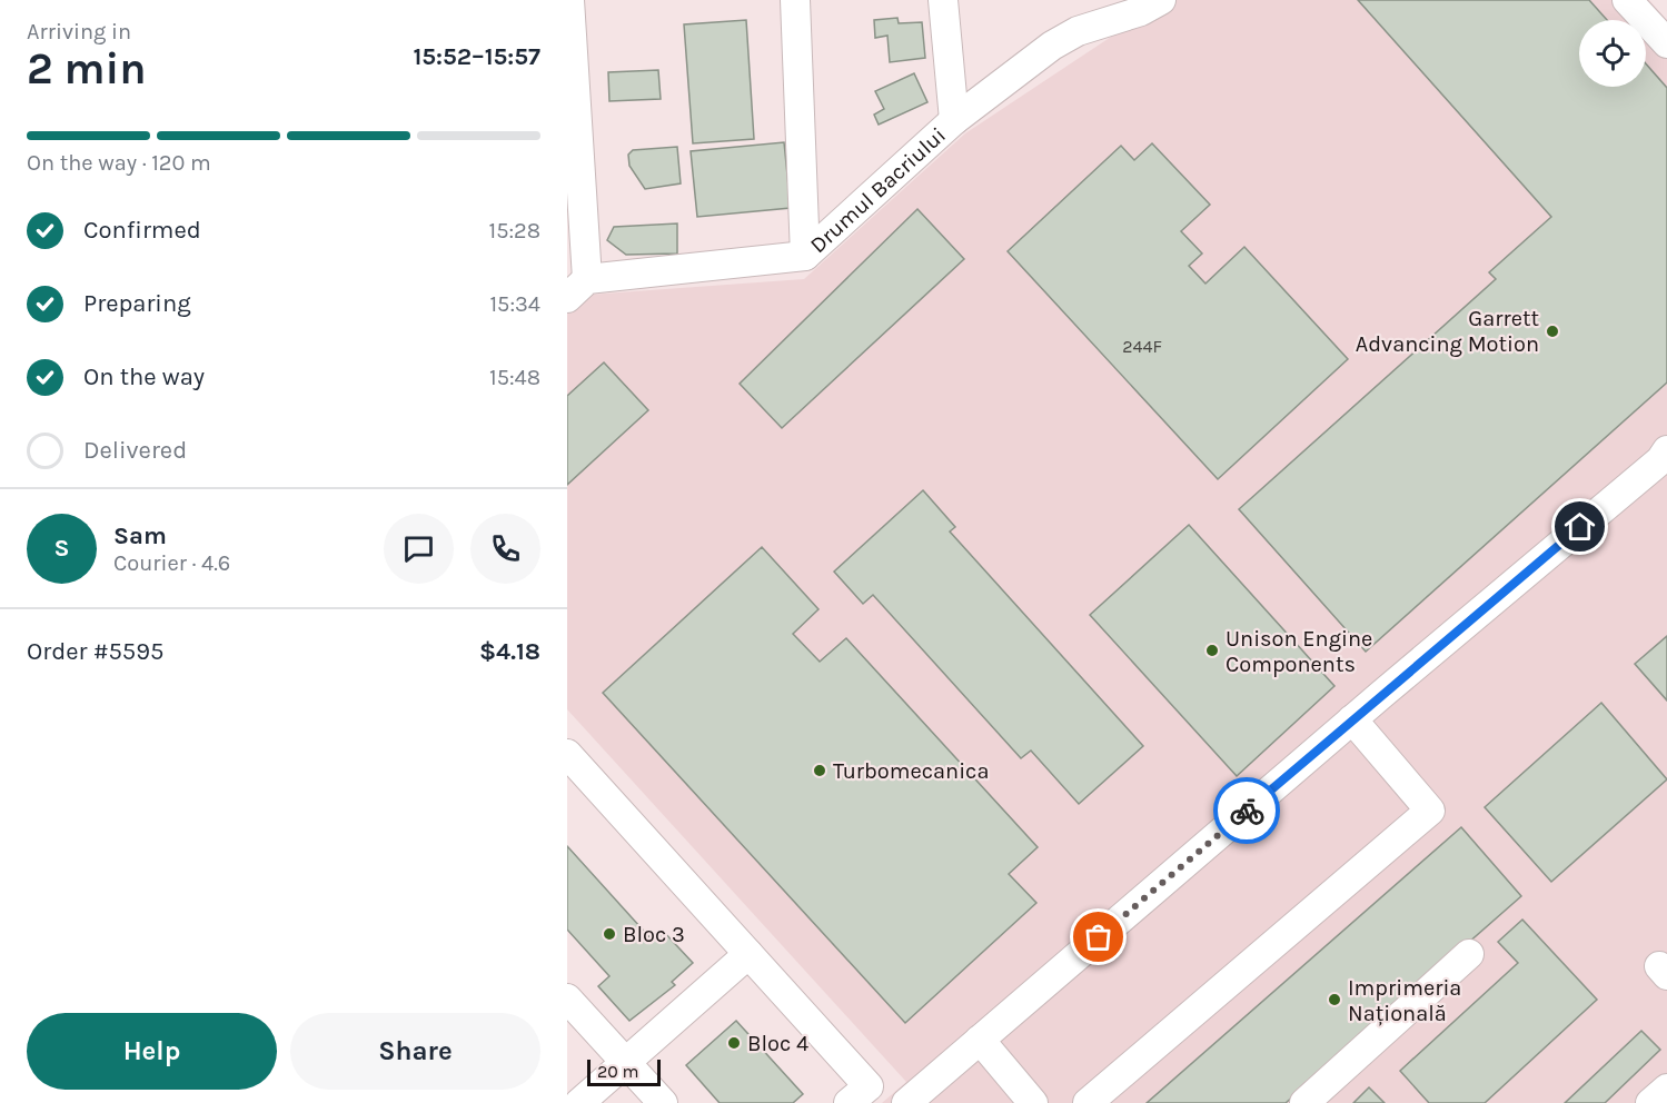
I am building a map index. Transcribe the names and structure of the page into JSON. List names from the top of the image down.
{
  "streets": {
    "street": ["Drumul Bacriului"]
  },
  "places": [
    "Garrett Advancing Motion",
    "Unison Engine Components",
    "Turbomecanica",
    "Bloc 3",
    "Imprimeria Națională",
    "Bloc 4"
  ],
  "house_numbers": ["244F"],
  "scale_bar": "20 m",
  "page": {
    "heading": ["2 min", "Arriving in", "15:52–15:57"],
    "panel": [
      "Sam",
      "Courier · 4.6",
      "Order #5595",
      "$4.18"
    ],
    "bar": "On the way · 120 m",
    "list": [
      ["Confirmed", "15:28"],
      ["Preparing", "15:34"],
      ["On the way", "15:48"],
      "Delivered"
    ],
    "round": "S",
    "buttons": ["Help", "Share"],
    "scale": "20 m"
  }
}
